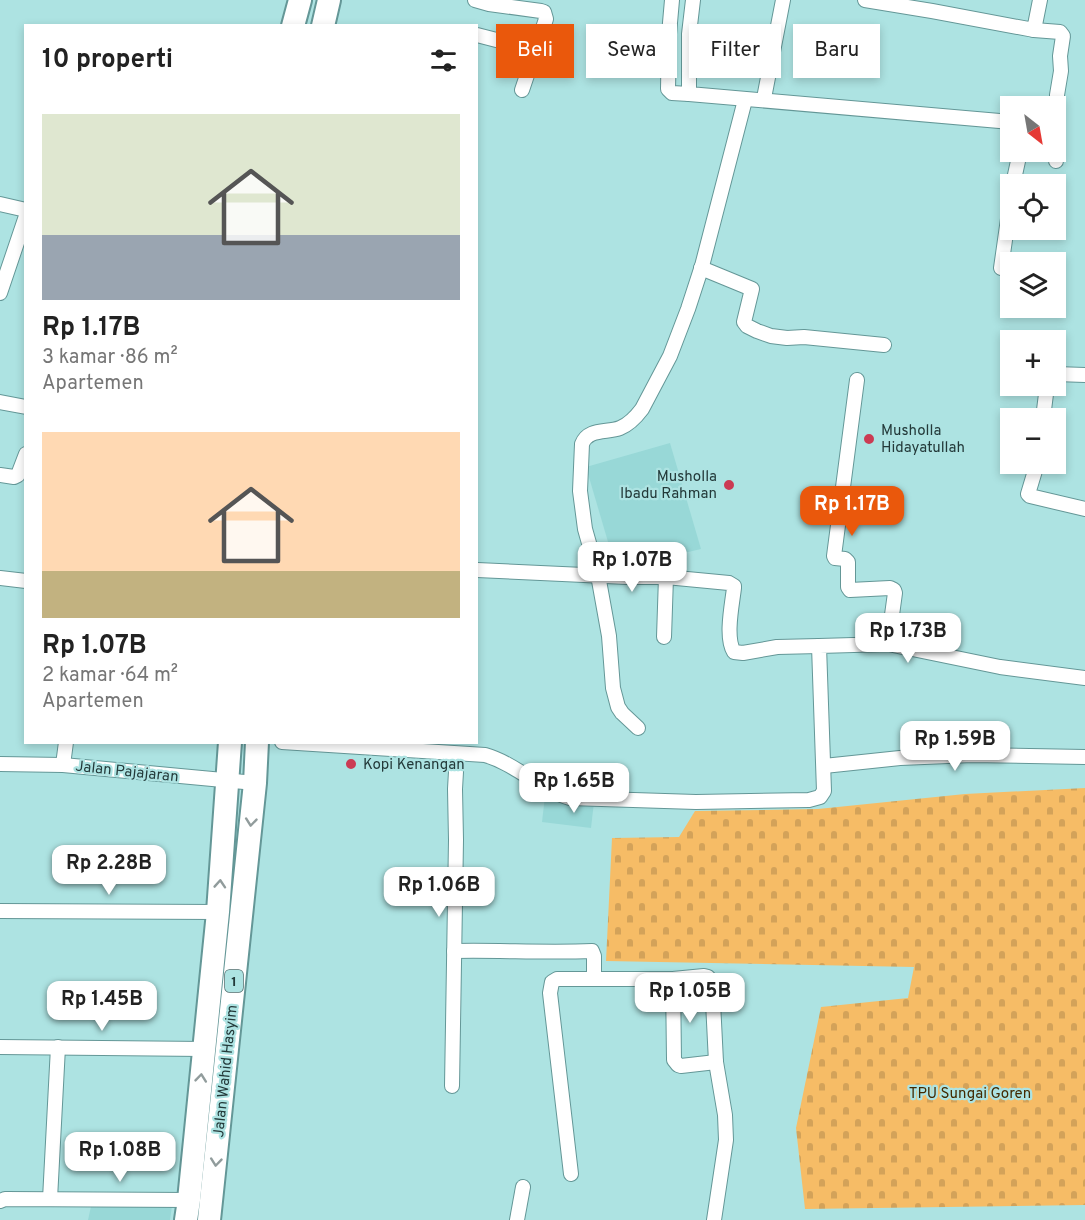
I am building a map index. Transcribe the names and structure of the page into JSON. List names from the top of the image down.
{
  "streets": {
    "highway": ["1", "Jalan Wahid Hasyim"],
    "street": ["Jalan Pajajaran"]
  },
  "crossings": [
    ["Jalan Pajajaran", "Jalan Wahid Hasyim"]
  ],
  "parks": ["TPU Sungai Goren"],
  "places": ["Musholla Hidayatullah", "Musholla Ibadu Rahman", "Kopi Kenangan"],
  "north": "bottom right",
  "page": {
    "chip": [
      "Beli",
      "Sewa",
      "Filter",
      "Baru"
    ],
    "heading": "10 properti",
    "map_buttons": ["+", "−"],
    "list": [
      {
        "name": "Rp 1.17B",
        "note": "3 kamar · 86 m² · Apartemen"
      },
      {
        "name": "Rp 1.07B",
        "note": "2 kamar · 64 m² · Apartemen"
      }
    ],
    "price": [
      "Rp 1.17B",
      "Rp 1.07B",
      "Rp 1.73B",
      "Rp 1.59B",
      "Rp 1.65B",
      "Rp 2.28B",
      "Rp 1.06B",
      "Rp 1.05B",
      "Rp 1.45B",
      "Rp 1.08B"
    ]
  }
}
